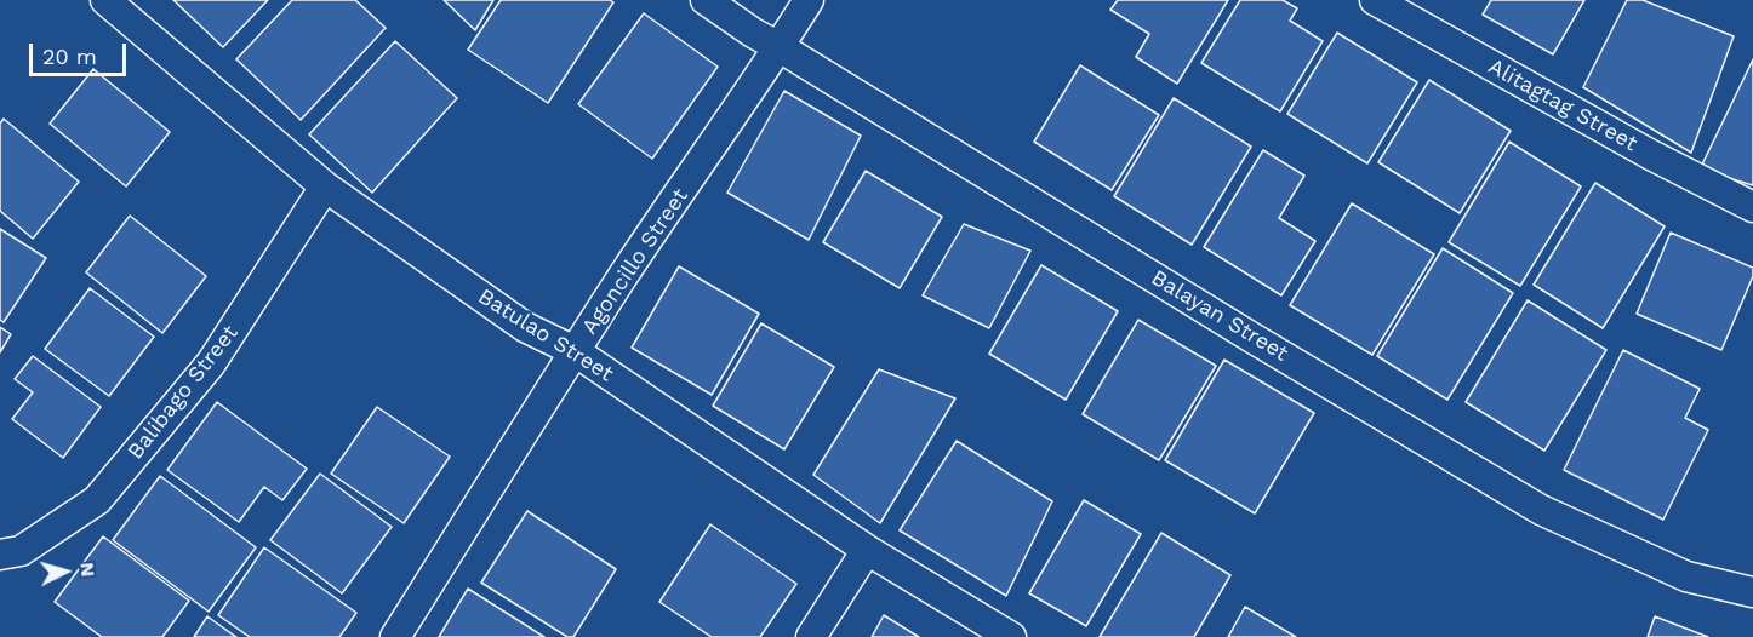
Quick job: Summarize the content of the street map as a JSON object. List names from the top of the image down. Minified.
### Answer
{"streets":{"street":["Alitagtag Street","Agoncillo Street","Balayan Street","Batulao Street","Balibago Street"]},"crossings":[["Agoncillo Street","Balayan Street"],["Agoncillo Street","Batulao Street"],["Batulao Street","Balibago Street"]],"scale_bar":"20 m","north":"right"}
